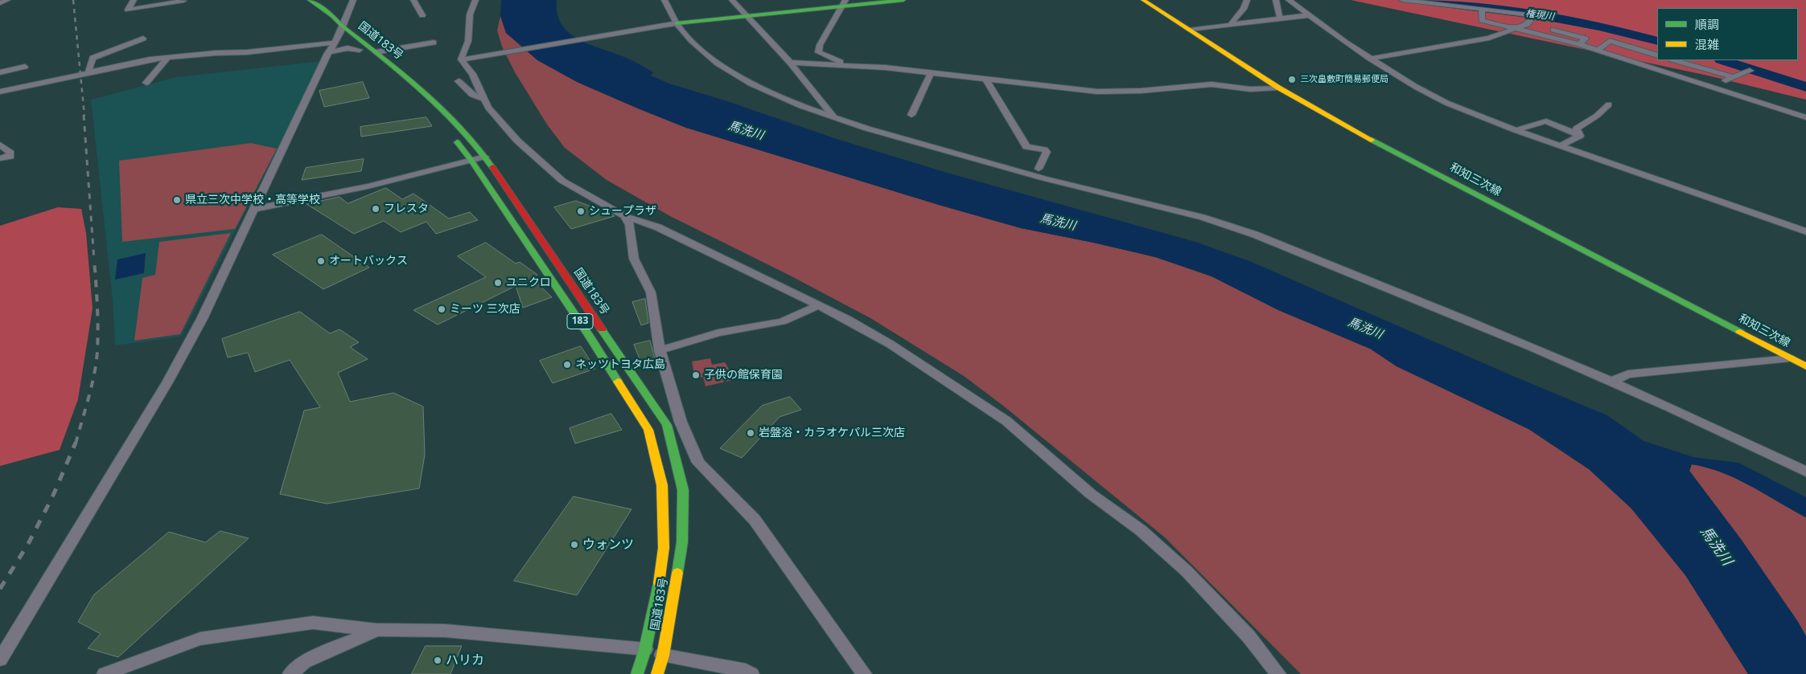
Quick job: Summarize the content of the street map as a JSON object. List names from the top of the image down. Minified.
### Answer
{"streets":{"main road":["国道183号","和知三次線","183"]},"water":["権現川","馬洗川"],"places":["三次畠敷町簡易郵便局","県立三次中学校・高等学校","フレスタ","シュープラザ","オートバックス","ユニクロ","ミーツ 三次店","ネッツトヨタ広島","子供の館保育園","岩盤浴・カラオケパル三次店","ウォンツ","ハリカ"],"legend":["順調","混雑"]}
